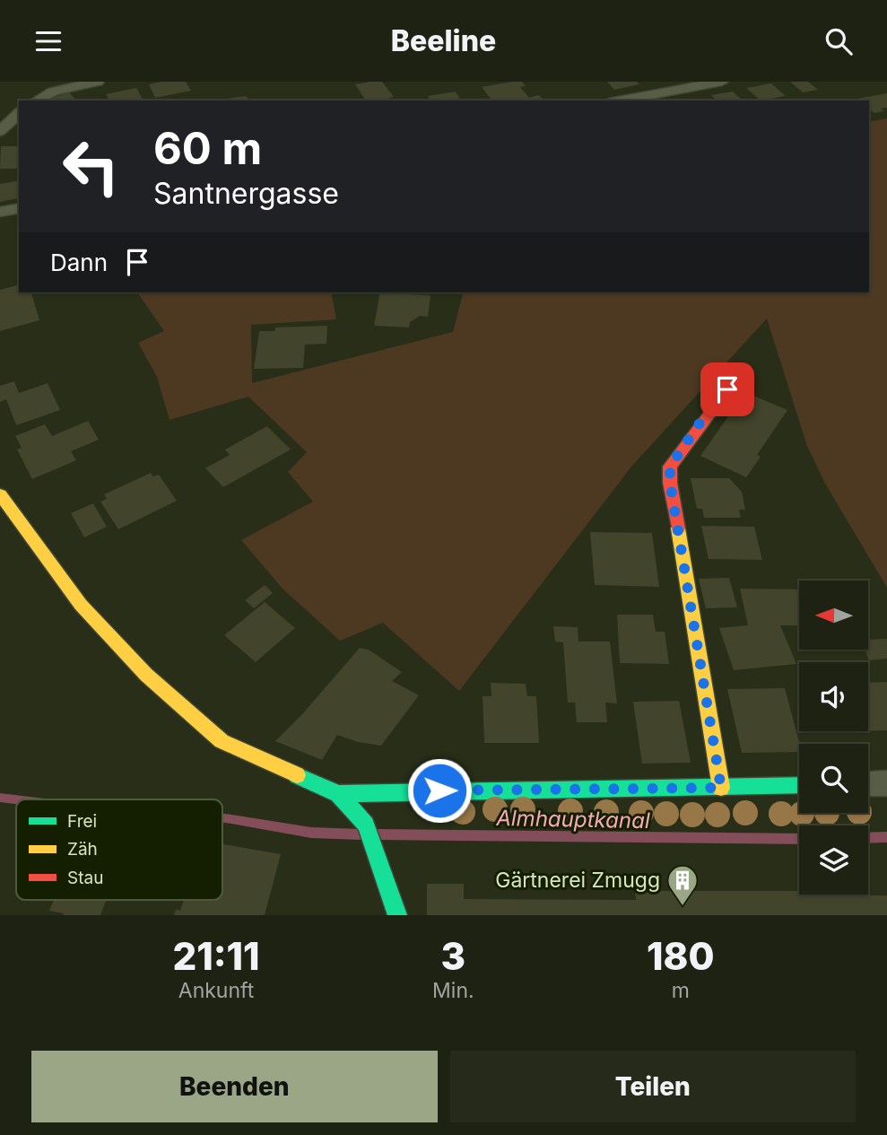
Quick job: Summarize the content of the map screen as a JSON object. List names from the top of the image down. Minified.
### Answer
{"water":["Almhauptkanal"],"places":{"building":["Gärtnerei Zmugg"]},"legend":["Frei","Zäh","Stau"],"north":"left","page":{"header":"Beeline","turn":["60 m","Santnergasse"],"then":"Dann","eta":["21:11","Ankunft","3","Min.","180","m"],"buttons":["Beenden","Teilen"]}}
